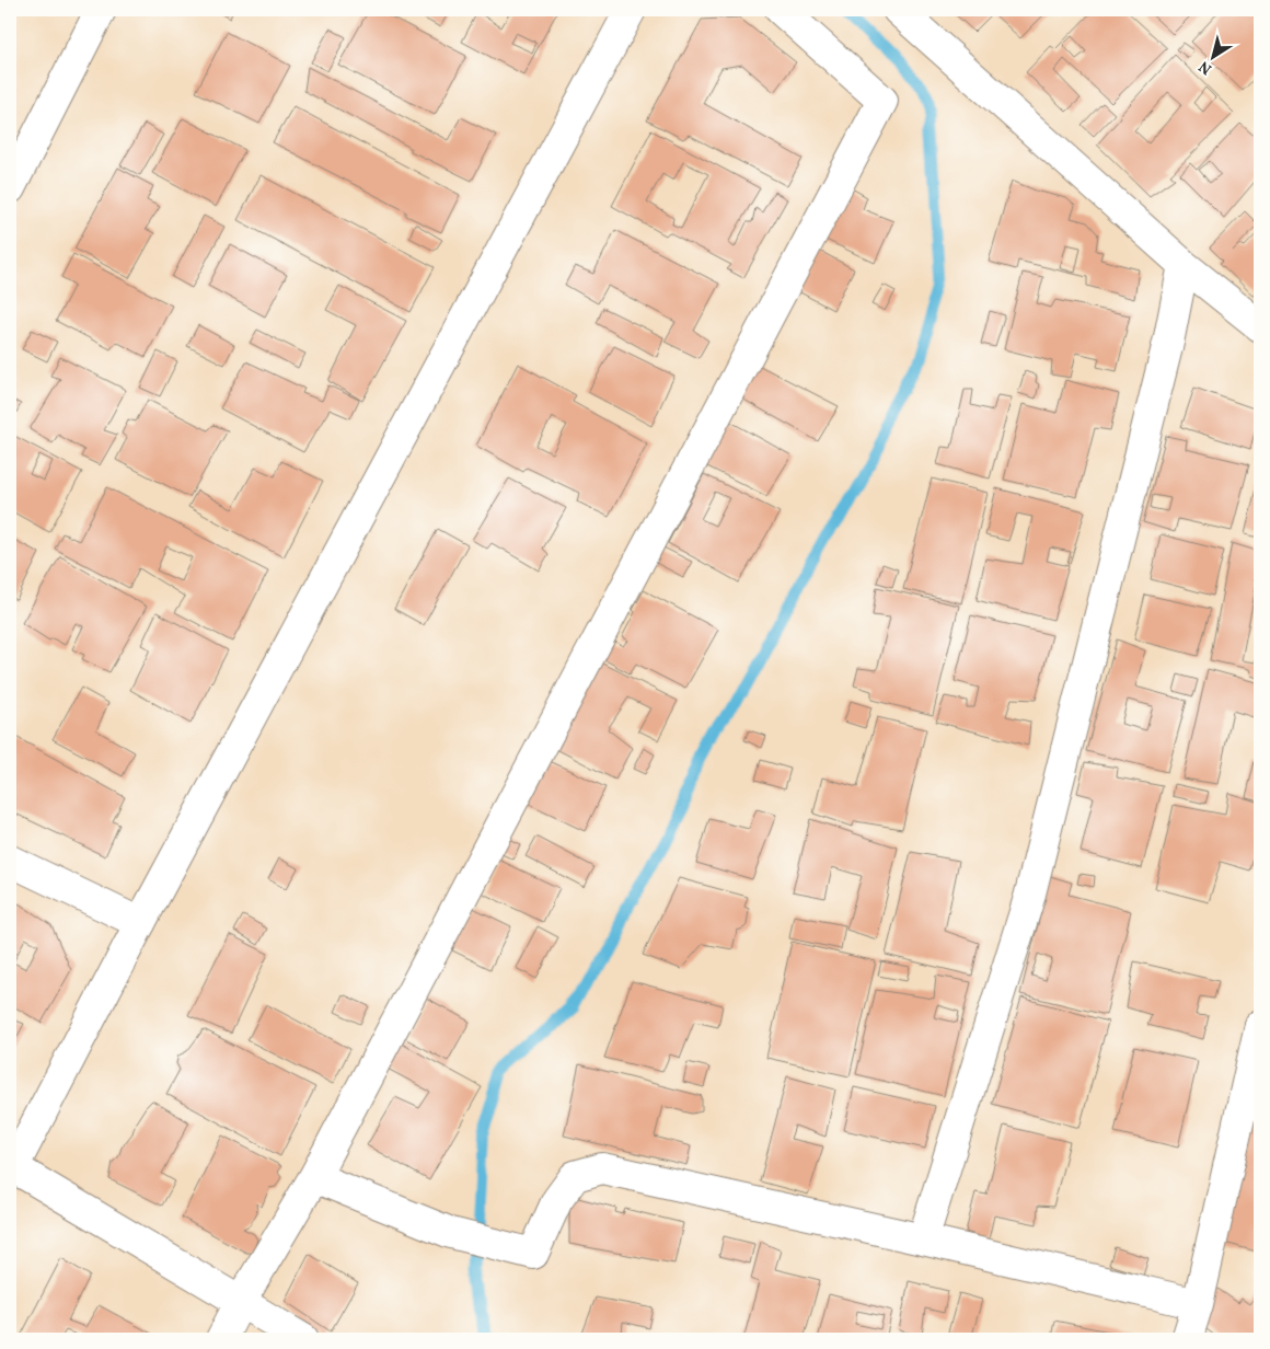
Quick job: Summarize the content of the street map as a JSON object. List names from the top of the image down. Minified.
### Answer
{"north":"bottom left"}
